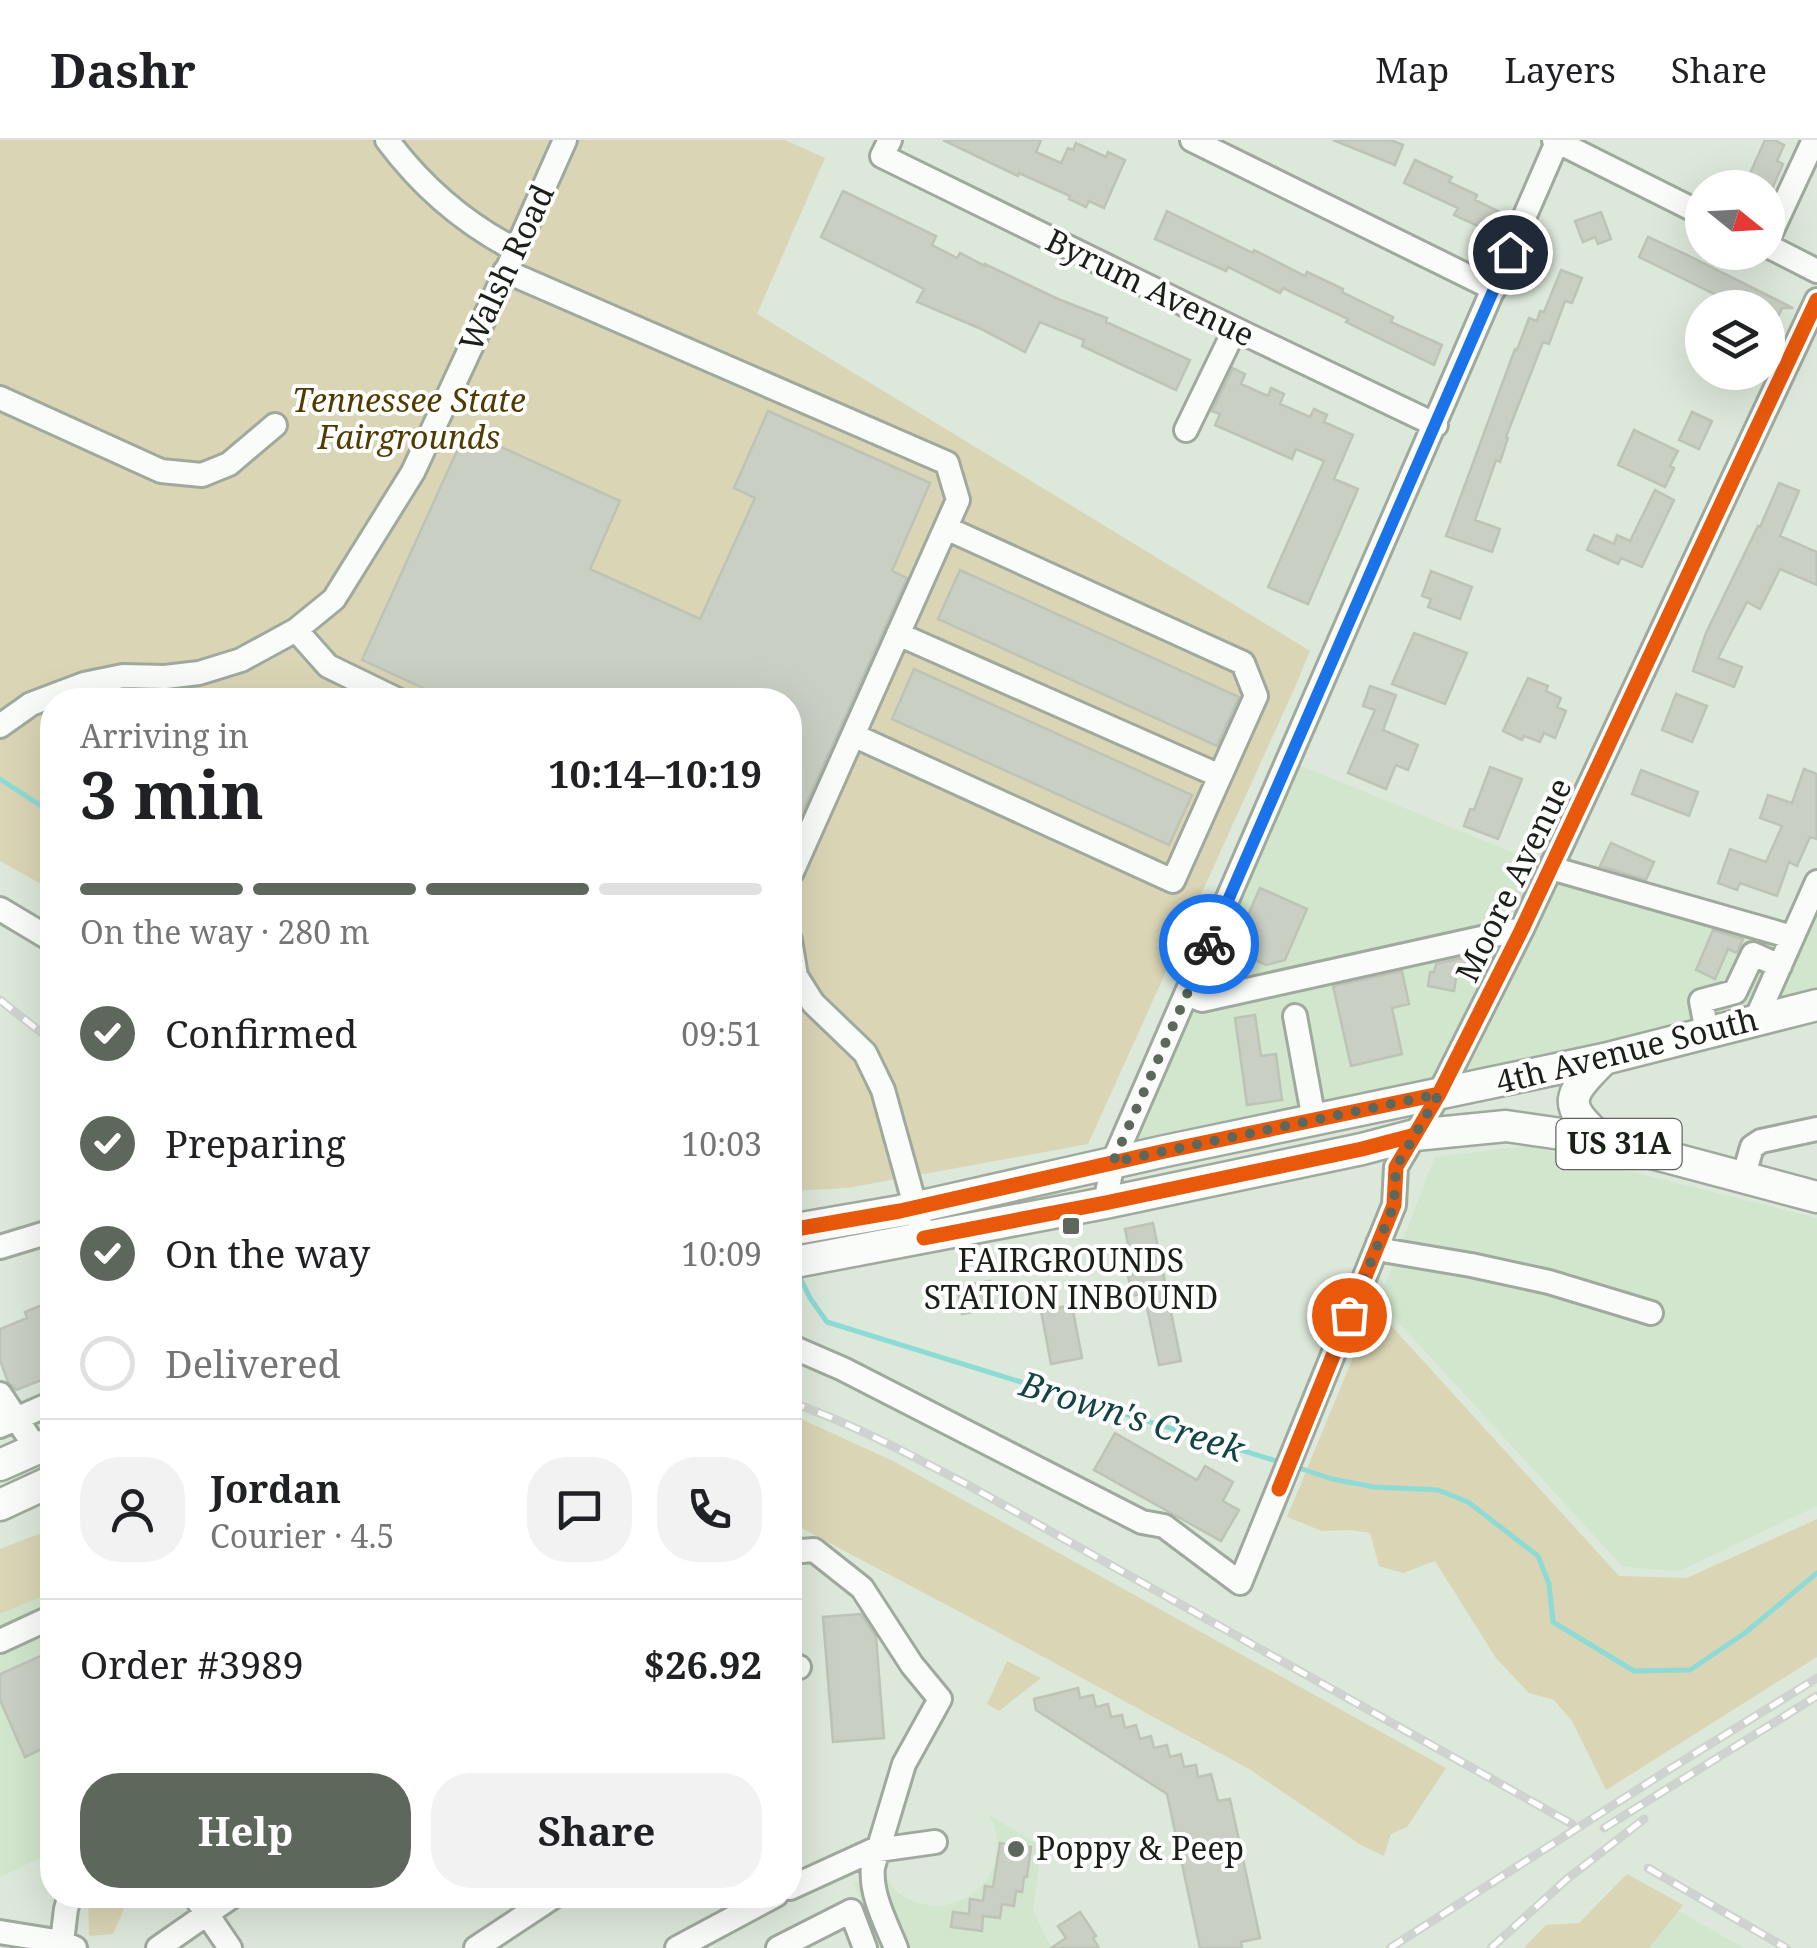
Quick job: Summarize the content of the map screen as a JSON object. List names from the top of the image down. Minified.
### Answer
{"streets":{"main road":["4th Avenue South","US 31A"],"street":["Walsh Road","Byrum Avenue","Moore Avenue"]},"crossings":[["Moore Avenue","4th Avenue South"],["Moore Avenue","US 31A"]],"water":["Brown's Creek"],"parks":["Tennessee State Fairgrounds"],"places":{"transit":["FAIRGROUNDS STATION INBOUND"],"other":["Poppy & Peep"]},"north":"right","page":{"header":"Dashr","nav":["Map","Layers","Share"],"heading":["3 min","Arriving in","10:14–10:19"],"panel":["Jordan","Courier · 4.5","Order #3989","$26.92"],"bar":"On the way · 280 m","list":[["Confirmed","09:51"],["Preparing","10:03"],["On the way","10:09"],"Delivered"],"buttons":["Help","Share"]}}
